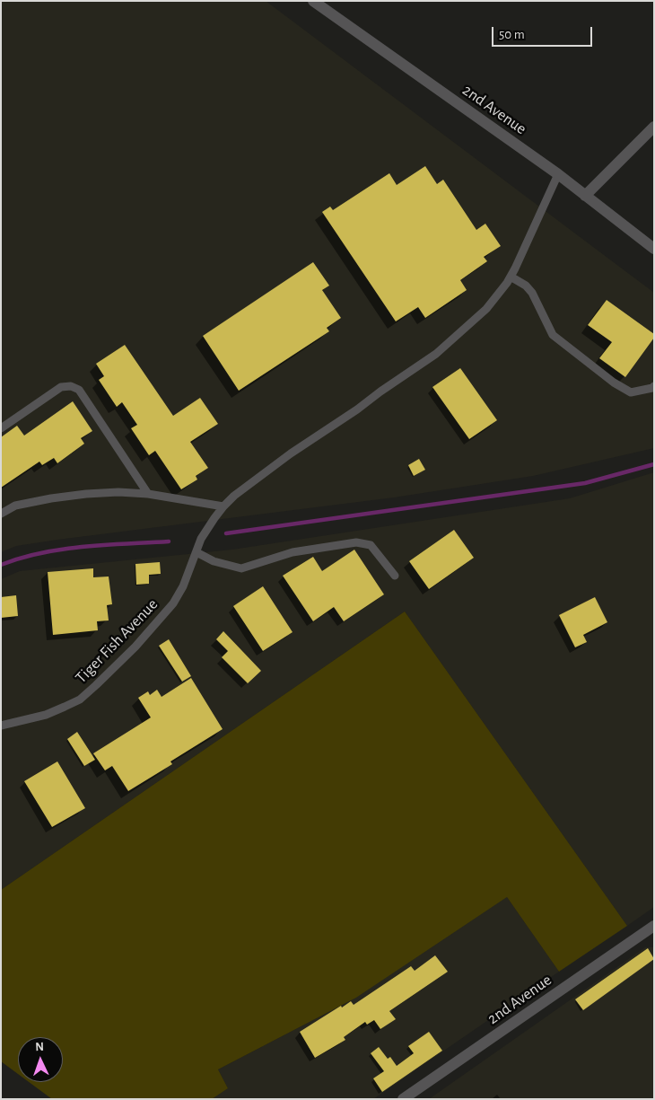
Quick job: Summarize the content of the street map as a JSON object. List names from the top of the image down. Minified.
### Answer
{"streets":{"street":["2nd Avenue"],"lane":["Tiger Fish Avenue"]},"crossings":[["2nd Avenue","Tiger Fish Avenue"]],"scale_bar":"50 m","north":"top"}
